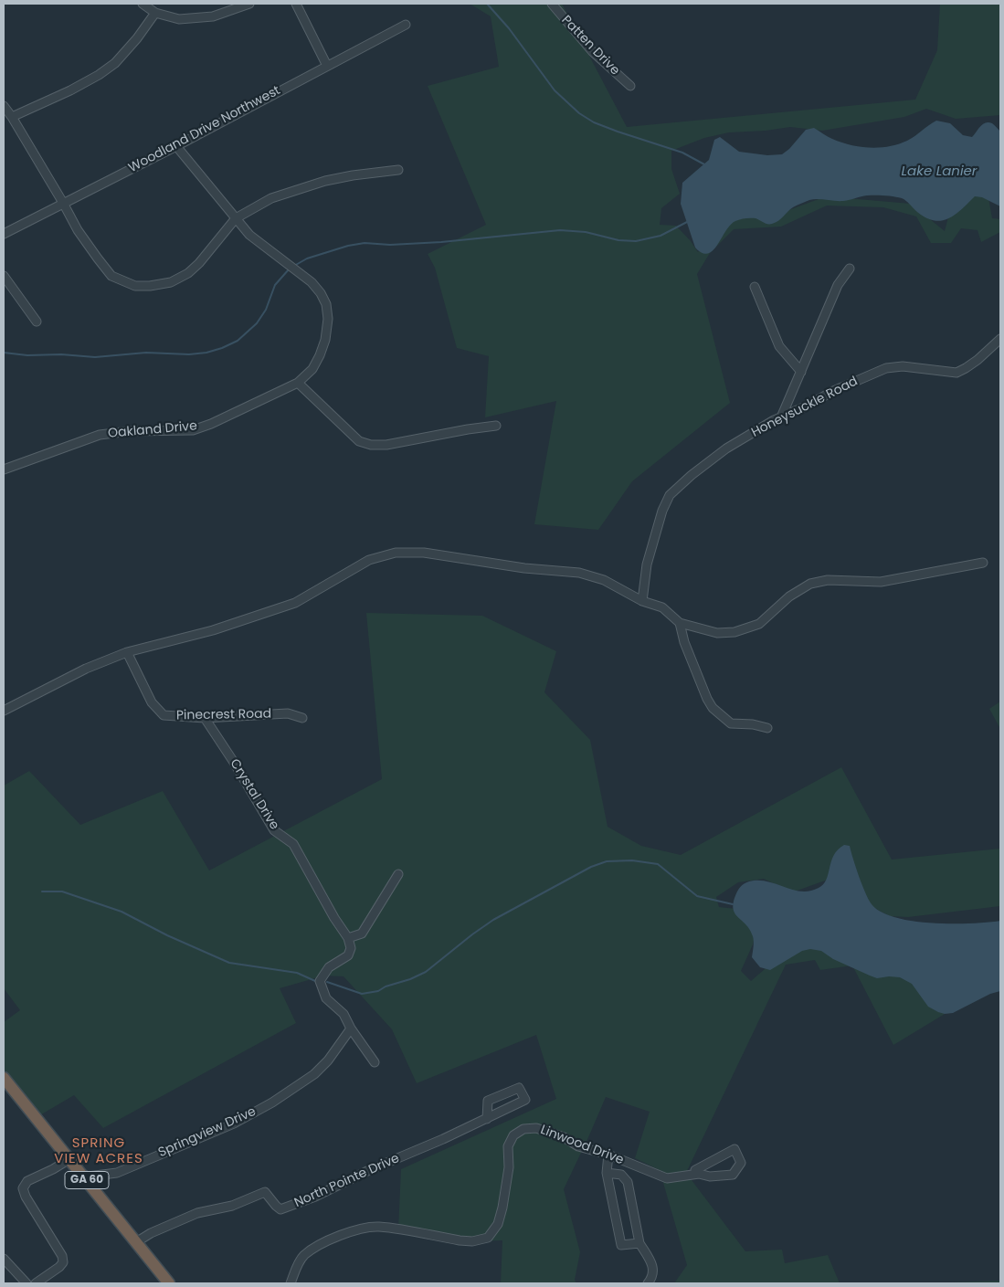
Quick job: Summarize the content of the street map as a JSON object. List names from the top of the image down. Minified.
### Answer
{"streets":{"highway":["GA 60"],"street":["Patten Drive","Woodland Drive Northwest","Honeysuckle Road","Oakland Drive","Pinecrest Road","Crystal Drive","Springview Drive","Linwood Drive","North Pointe Drive"]},"crossings":[["Pinecrest Road","Crystal Drive"],["Springview Drive","GA 60"],["GA 60","North Pointe Drive"]],"districts":["SPRING VIEW ACRES"],"water":["Lake Lanier"]}
